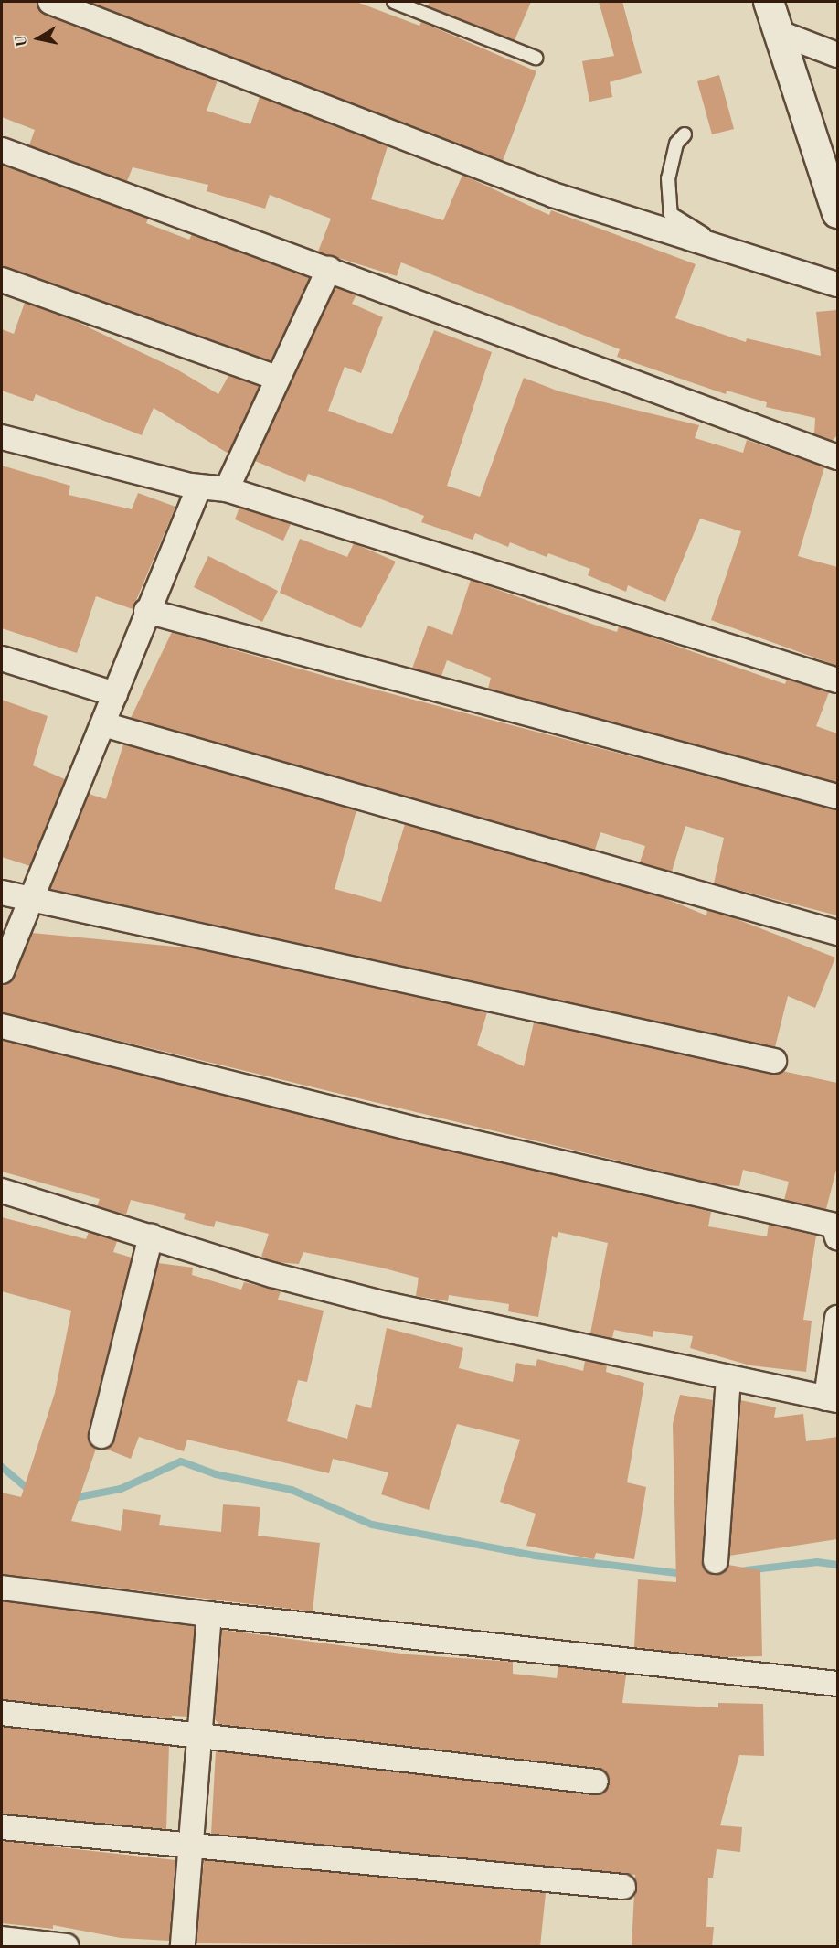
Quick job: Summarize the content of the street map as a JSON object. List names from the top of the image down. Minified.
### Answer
{"north":"left"}
